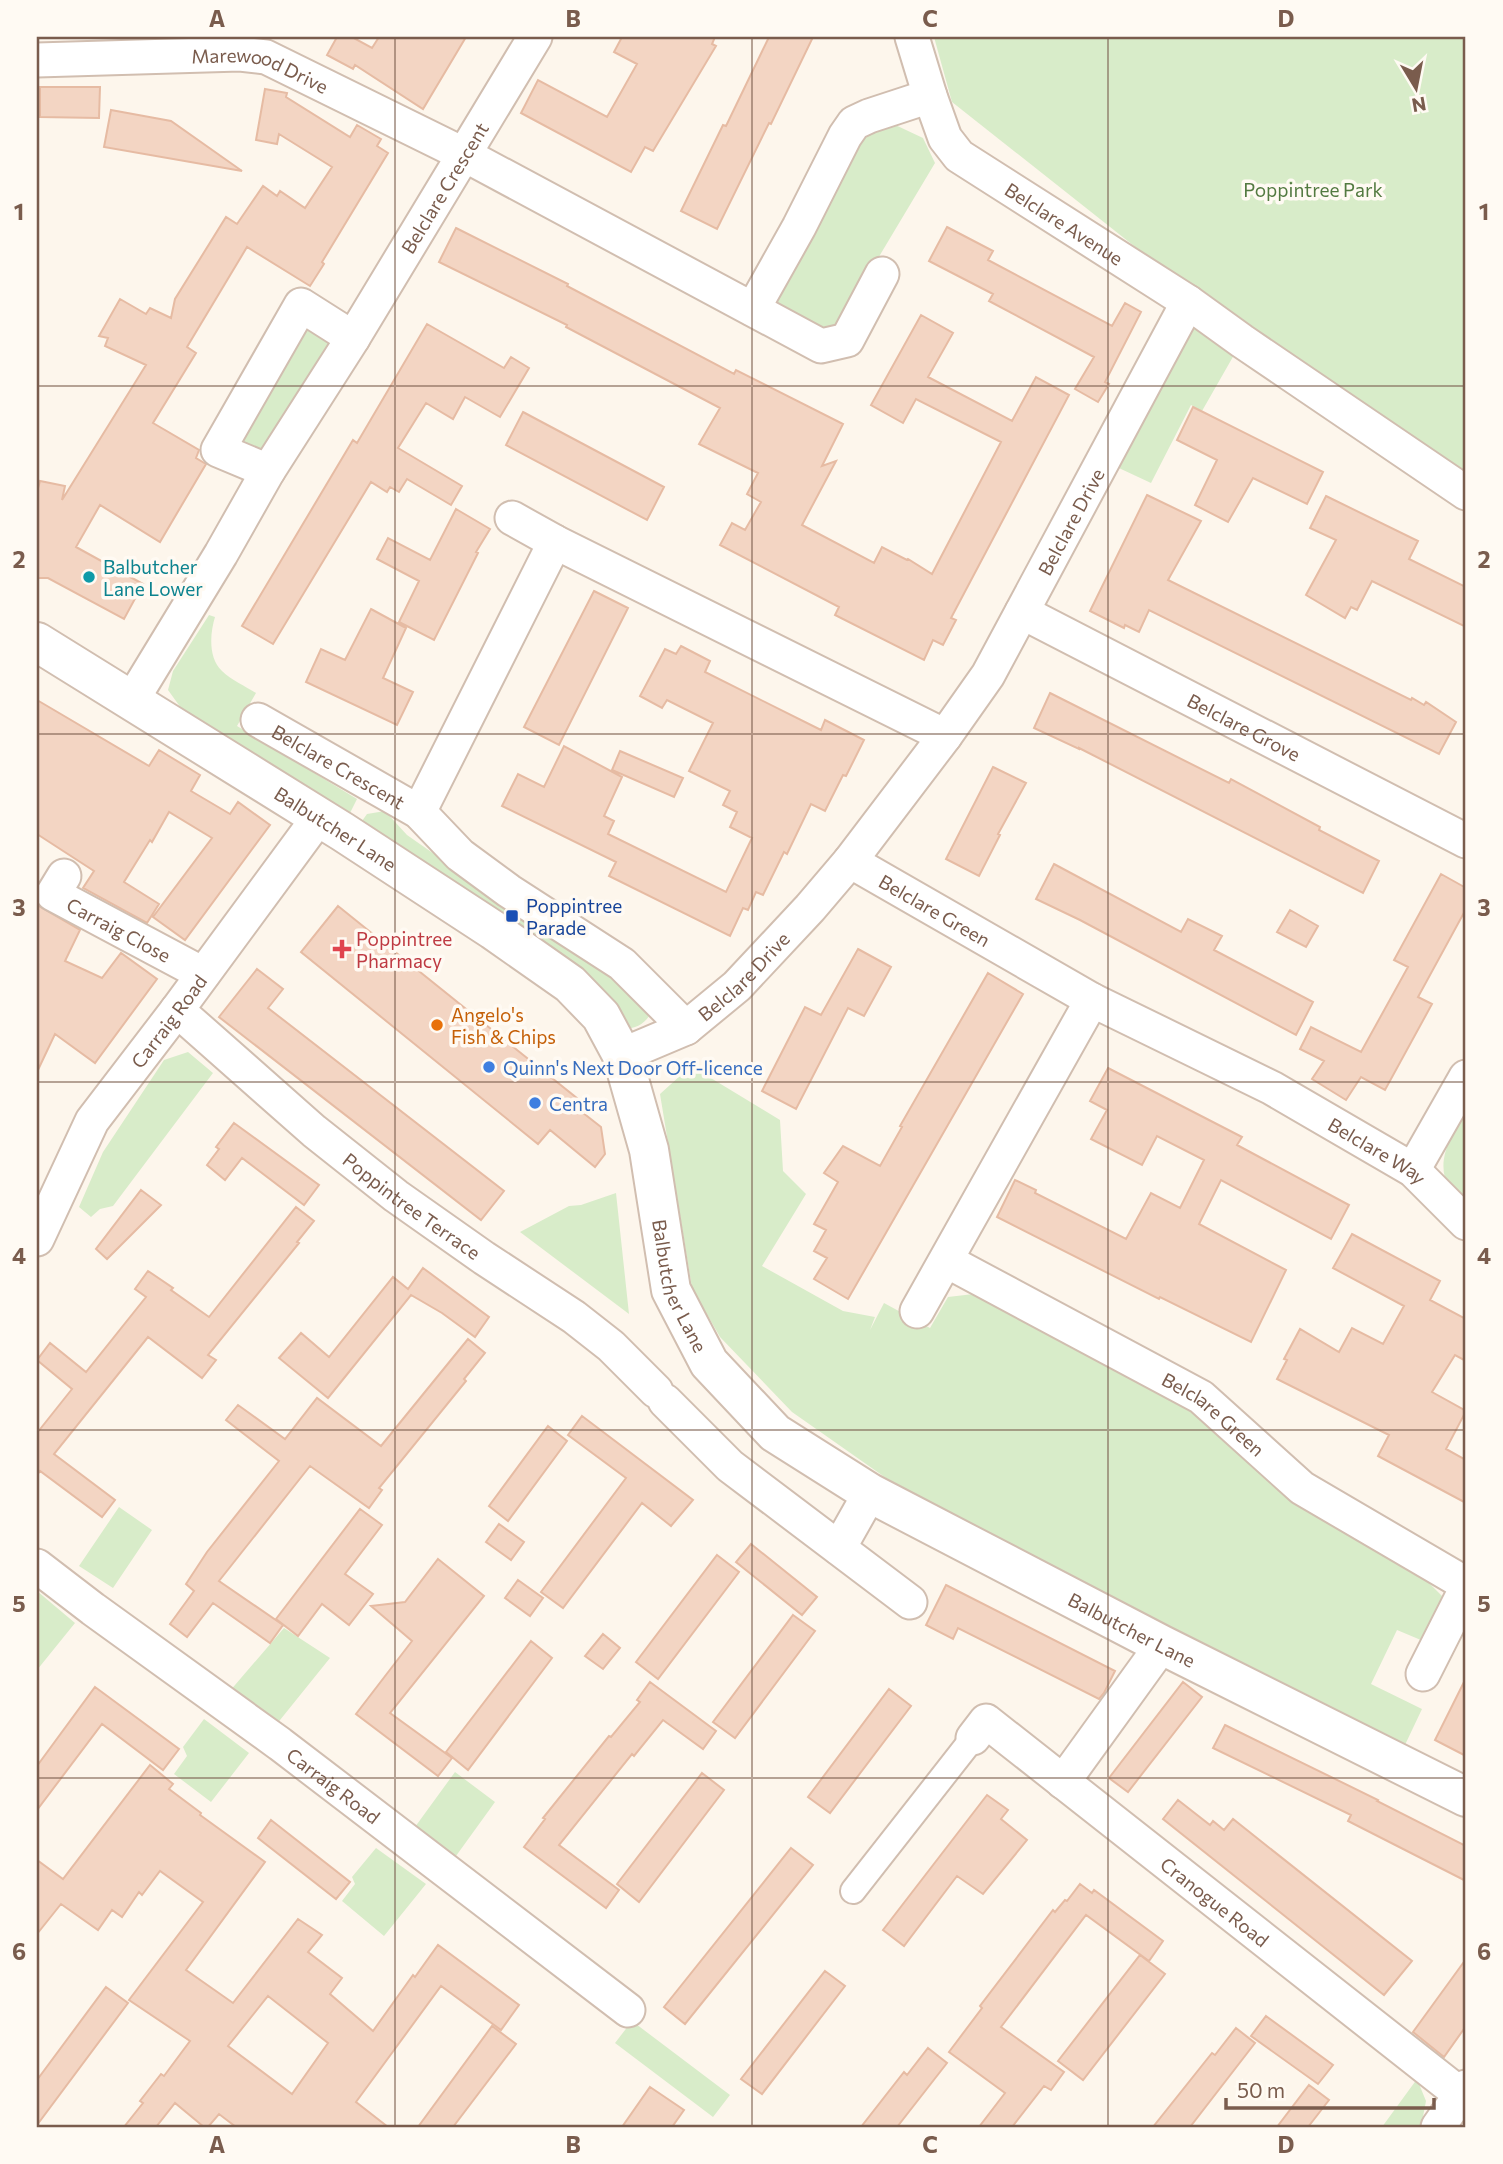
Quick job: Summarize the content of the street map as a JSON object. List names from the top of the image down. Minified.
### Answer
{"streets":{"street":["Marewood Drive","Belclare Crescent","Belclare Avenue","Belclare Drive","Belclare Grove","Balbutcher Lane","Belclare Green","Carraig Close","Carraig Road","Belclare Way","Poppintree Terrace","Cranogue Road"]},"crossings":[["Marewood Drive","Belclare Crescent"],["Belclare Crescent","Belclare Drive"],["Belclare Crescent","Balbutcher Lane"],["Belclare Avenue","Belclare Drive"],["Belclare Drive","Belclare Grove"],["Belclare Drive","Balbutcher Lane"],["Belclare Drive","Belclare Green"],["Balbutcher Lane","Carraig Road"],["Belclare Green","Belclare Way"],["Carraig Close","Carraig Road"],["Carraig Road","Poppintree Terrace"]],"parks":["Poppintree Park"],"places":{"other":["Balbutcher Lane Lower","Angelo's Fish & Chips","Quinn's Next Door Off-licence","Centra"],"transit":["Poppintree Parade"],"health":["Poppintree Pharmacy"]},"scale_bar":"50 m","north":"bottom","grid":{"columns":["A","B","C","D"],"rows":["1","2","3","4","5","6"]}}
